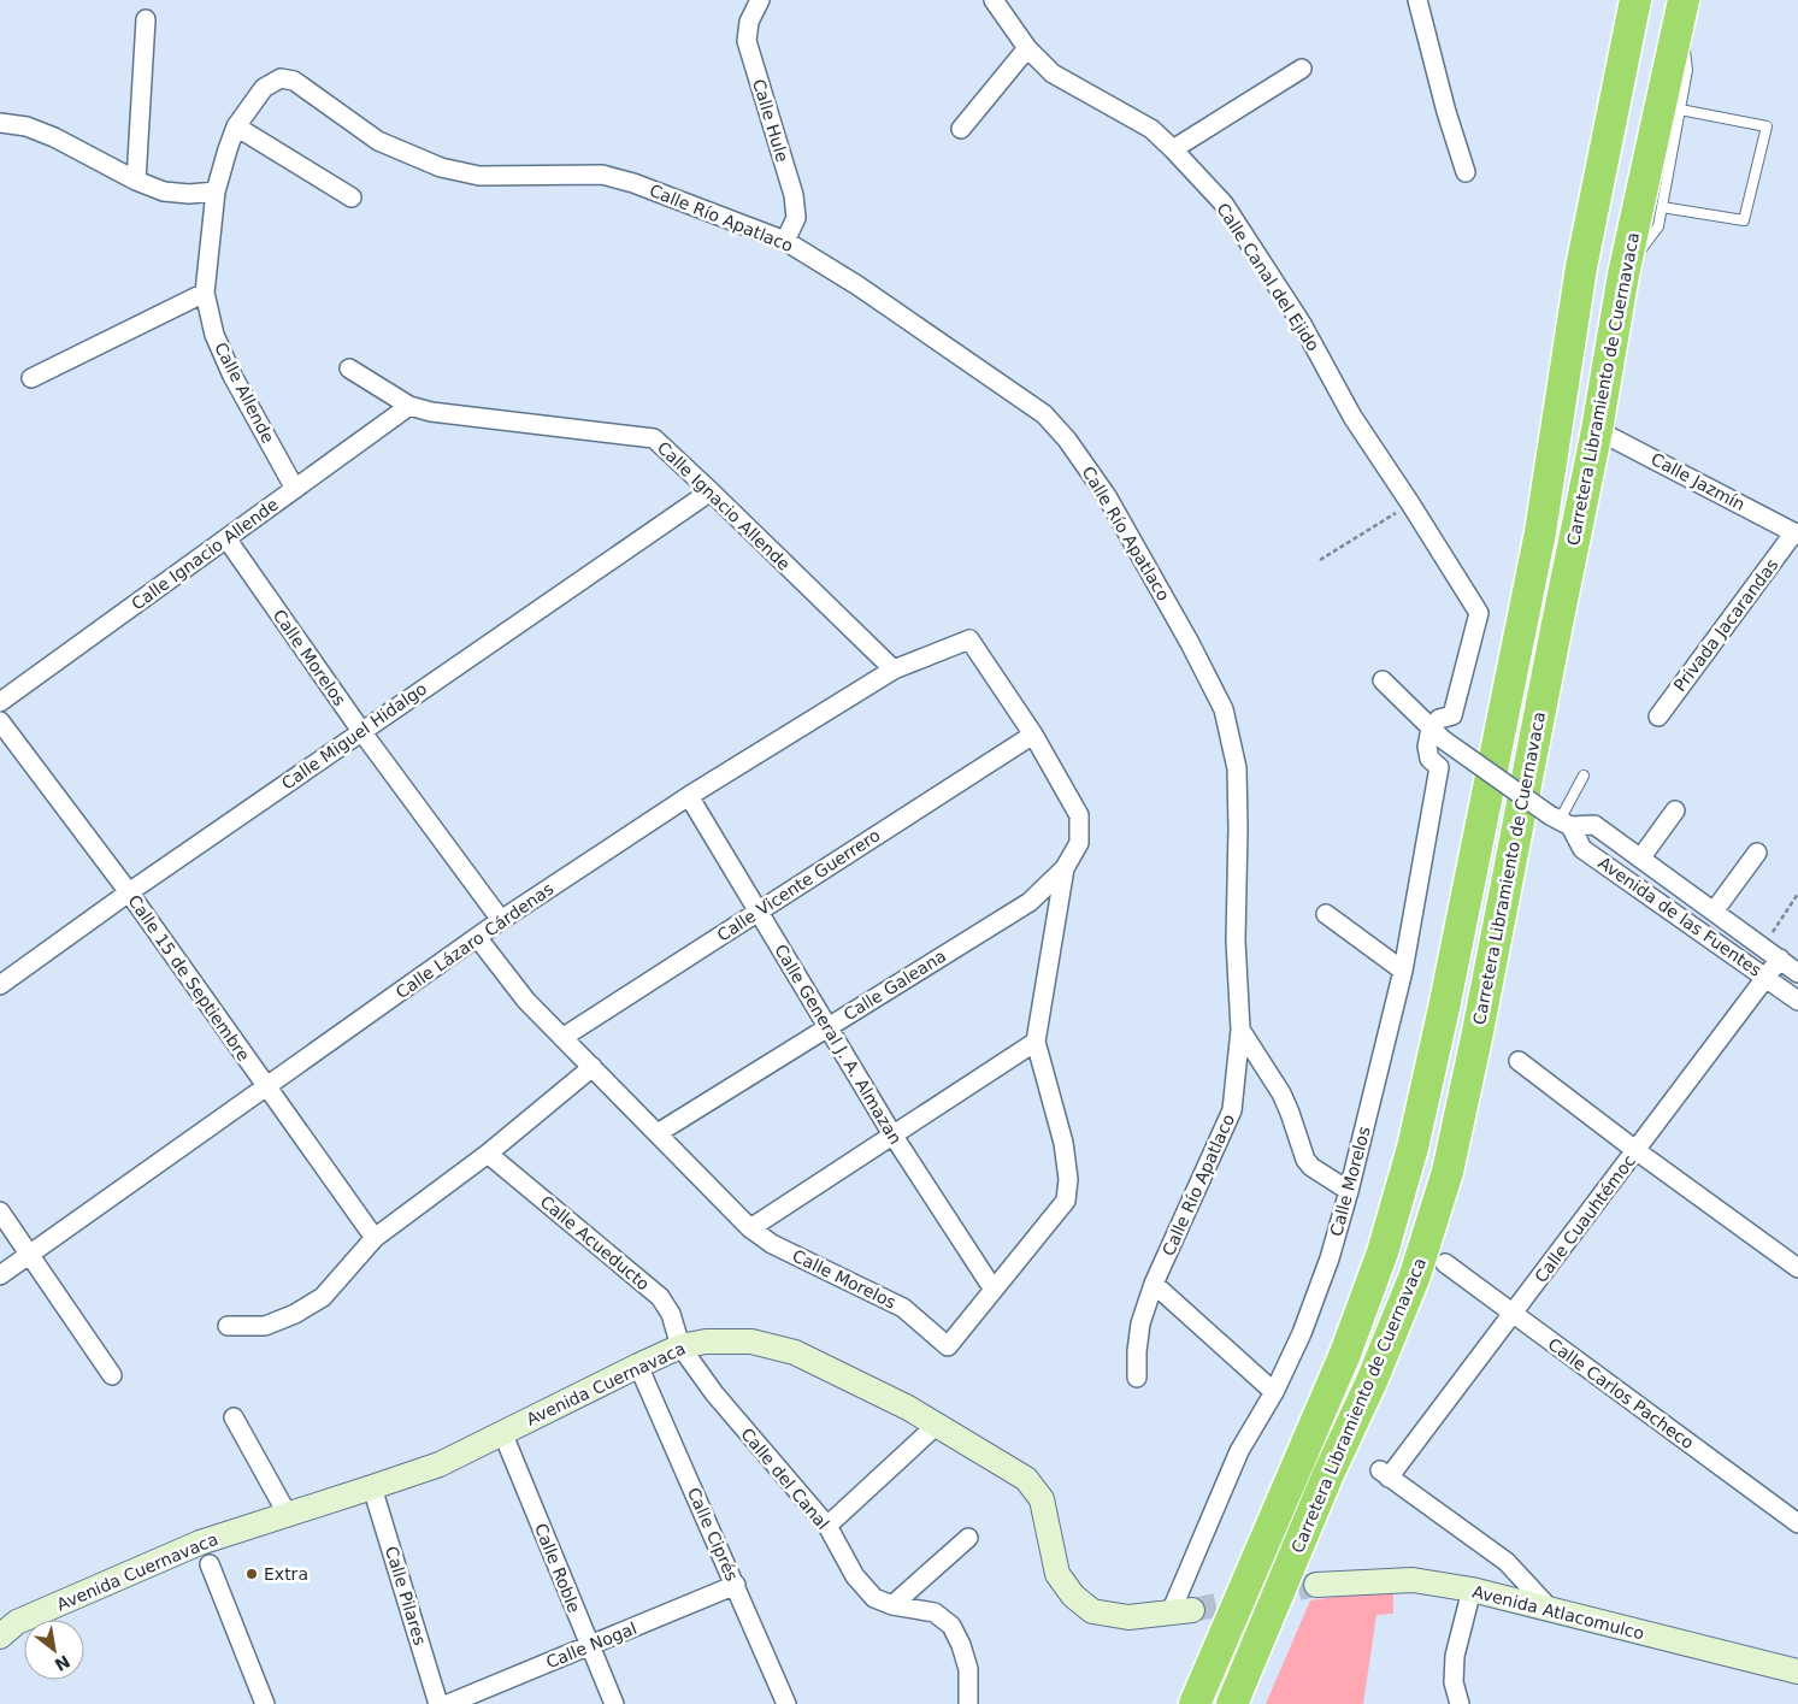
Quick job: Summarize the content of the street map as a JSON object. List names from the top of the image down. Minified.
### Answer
{"streets":{"highway":["Carretera Libramiento de Cuernavaca"],"main road":["Avenida Cuernavaca","Avenida Atlacomulco"],"street":["Calle Hule","Calle Río Apatlaco","Calle Canal del Ejido","Calle Allende","Calle Jazmín","Calle Ignacio Allende","Privada Jacarandas","Calle Morelos","Calle Miguel Hidalgo","Calle Vicente Guerrero","Avenida de las Fuentes","Calle Lázaro Cárdenas","Calle 15 de Septiembre","Calle Galeana","Calle General J. A. Almazan","Calle Cuauhtémoc","Calle Acueducto","Calle Carlos Pacheco","Calle del Canal","Calle Ciprés","Calle Roble","Calle Pilares","Calle Nogal"]},"crossings":[["Calle Hule","Calle Río Apatlaco"],["Calle Canal del Ejido","Calle Morelos"],["Carretera Libramiento de Cuernavaca","Calle Jazmín"],["Calle Allende","Calle Ignacio Allende"],["Calle Jazmín","Privada Jacarandas"],["Calle Ignacio Allende","Calle Morelos"],["Calle Ignacio Allende","Calle Miguel Hidalgo"],["Calle Ignacio Allende","Calle Lázaro Cárdenas"],["Calle Morelos","Calle Miguel Hidalgo"],["Calle Morelos","Calle Vicente Guerrero"],["Calle Morelos","Calle Lázaro Cárdenas"],["Calle Morelos","Calle Galeana"],["Calle Morelos","Calle General J. A. Almazan"],["Calle Morelos","Avenida Cuernavaca"],["Calle Miguel Hidalgo","Calle 15 de Septiembre"],["Calle Vicente Guerrero","Calle Lázaro Cárdenas"],["Calle Vicente Guerrero","Calle General J. A. Almazan"],["Avenida de las Fuentes","Calle Cuauhtémoc"],["Calle Lázaro Cárdenas","Calle 15 de Septiembre"],["Calle Lázaro Cárdenas","Calle General J. A. Almazan"],["Calle Galeana","Calle General J. A. Almazan"],["Calle Cuauhtémoc","Calle Carlos Pacheco"],["Calle Cuauhtémoc","Avenida Atlacomulco"],["Calle Acueducto","Avenida Cuernavaca"],["Calle Acueducto","Calle del Canal"],["Avenida Cuernavaca","Calle del Canal"],["Avenida Cuernavaca","Calle Ciprés"],["Avenida Cuernavaca","Calle Roble"],["Avenida Cuernavaca","Calle Pilares"],["Calle Ciprés","Calle Nogal"],["Calle Roble","Calle Nogal"]],"places":["Extra"],"north":"bottom right"}
